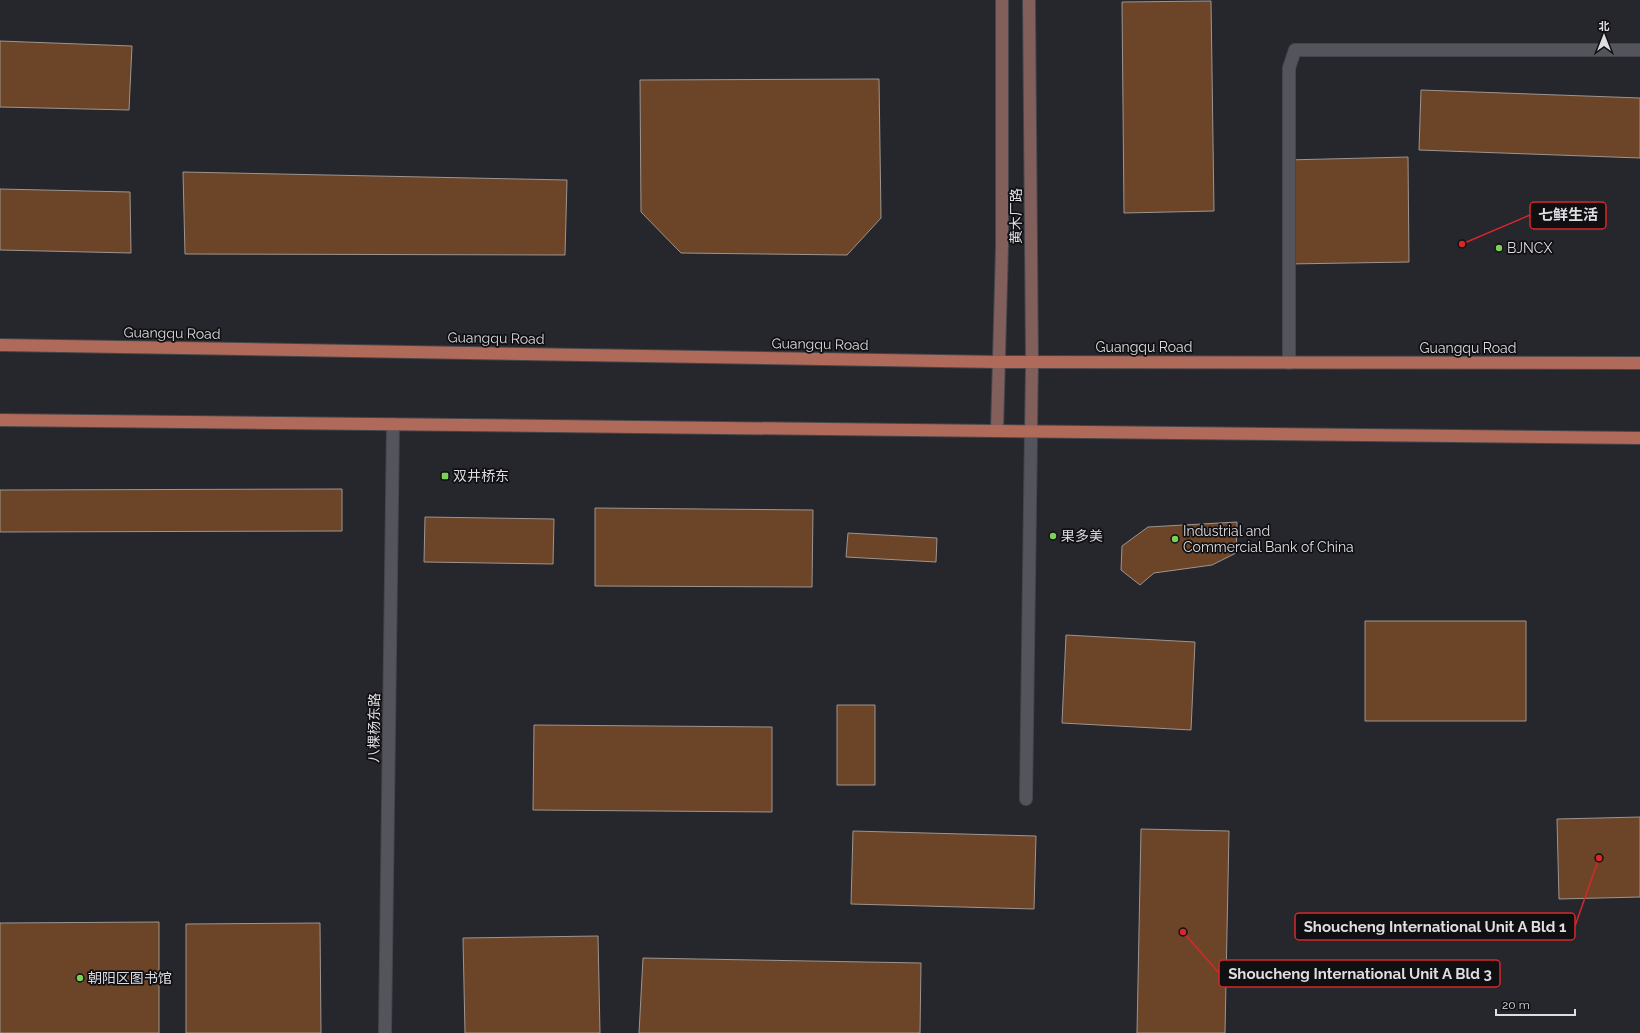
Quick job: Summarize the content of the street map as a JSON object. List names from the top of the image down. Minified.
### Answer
{"streets":{"main road":["黄木厂路","Guangqu Road"],"street":["八棵杨东路"]},"crossings":[["黄木厂路","Guangqu Road"]],"places":{"other":["七鲜生活","BJNCX","果多美","Industrial and Commercial Bank of China","Shoucheng International Unit A Bld 1","Shoucheng International Unit A Bld 3","朝阳区图书馆"],"transit":["双井桥东"]},"scale_bar":"20 m","north":"top"}
